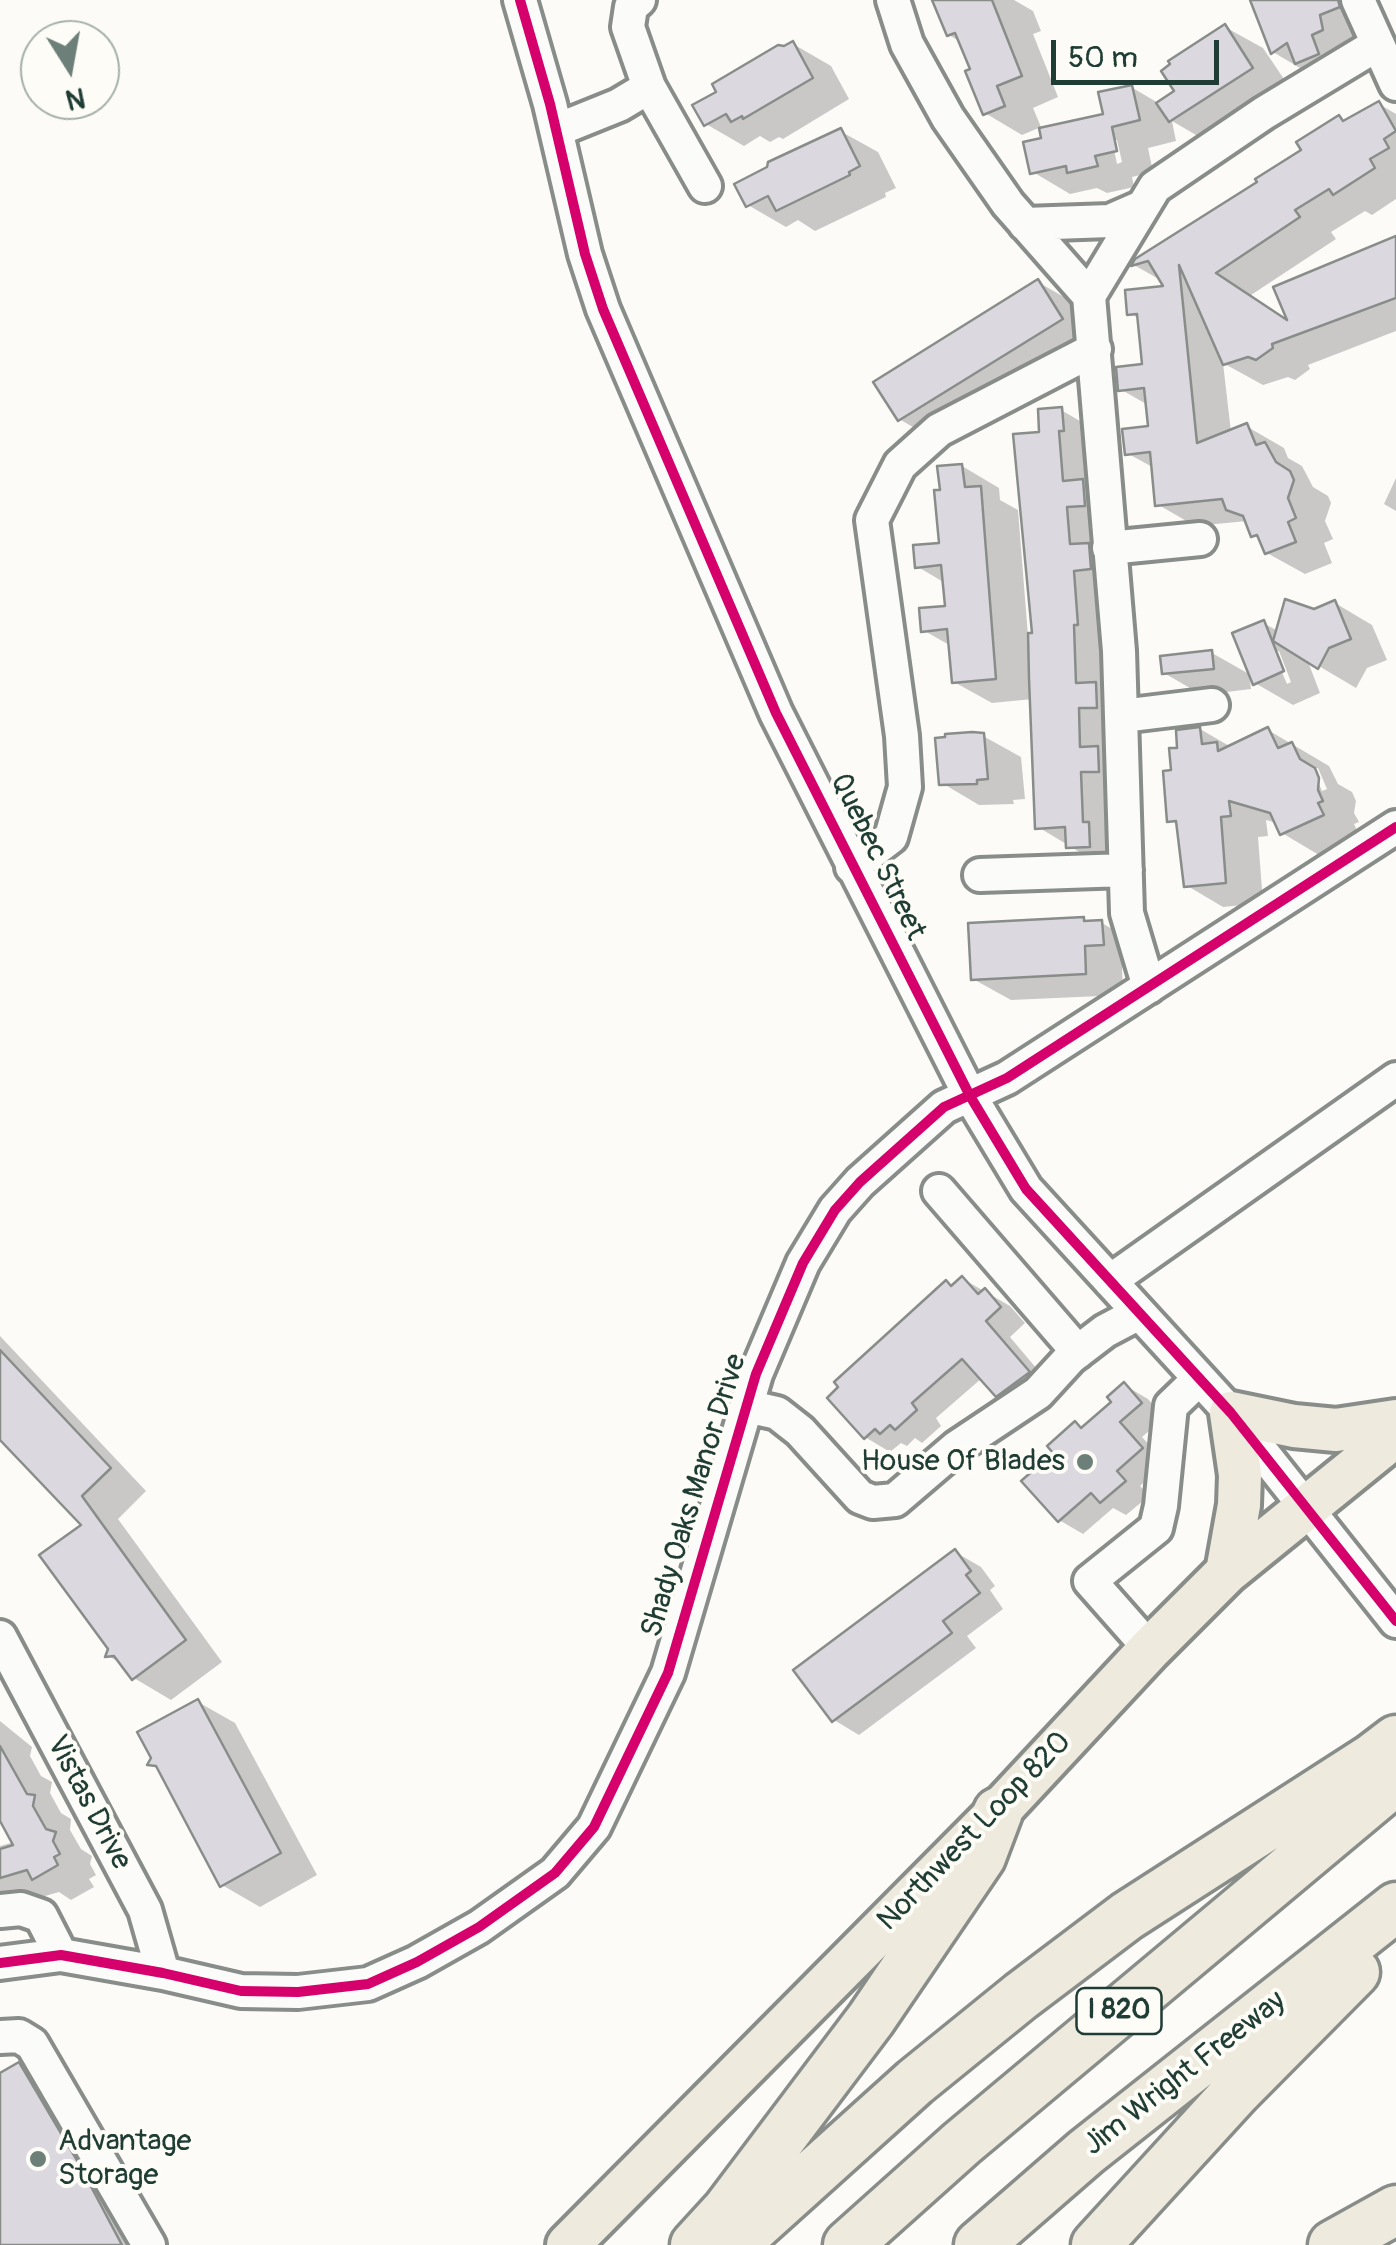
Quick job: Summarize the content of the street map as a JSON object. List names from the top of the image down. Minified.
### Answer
{"streets":{"highway":["I 820","Jim Wright Freeway"],"main road":["Northwest Loop 820"],"street":["Quebec Street","Shady Oaks Manor Drive","Vistas Drive"]},"crossings":[["Quebec Street","Shady Oaks Manor Drive"],["Quebec Street","Northwest Loop 820"],["Shady Oaks Manor Drive","Vistas Drive"]],"places":["House Of Blades","Advantage Storage"],"scale_bar":"50 m","north":"bottom"}
